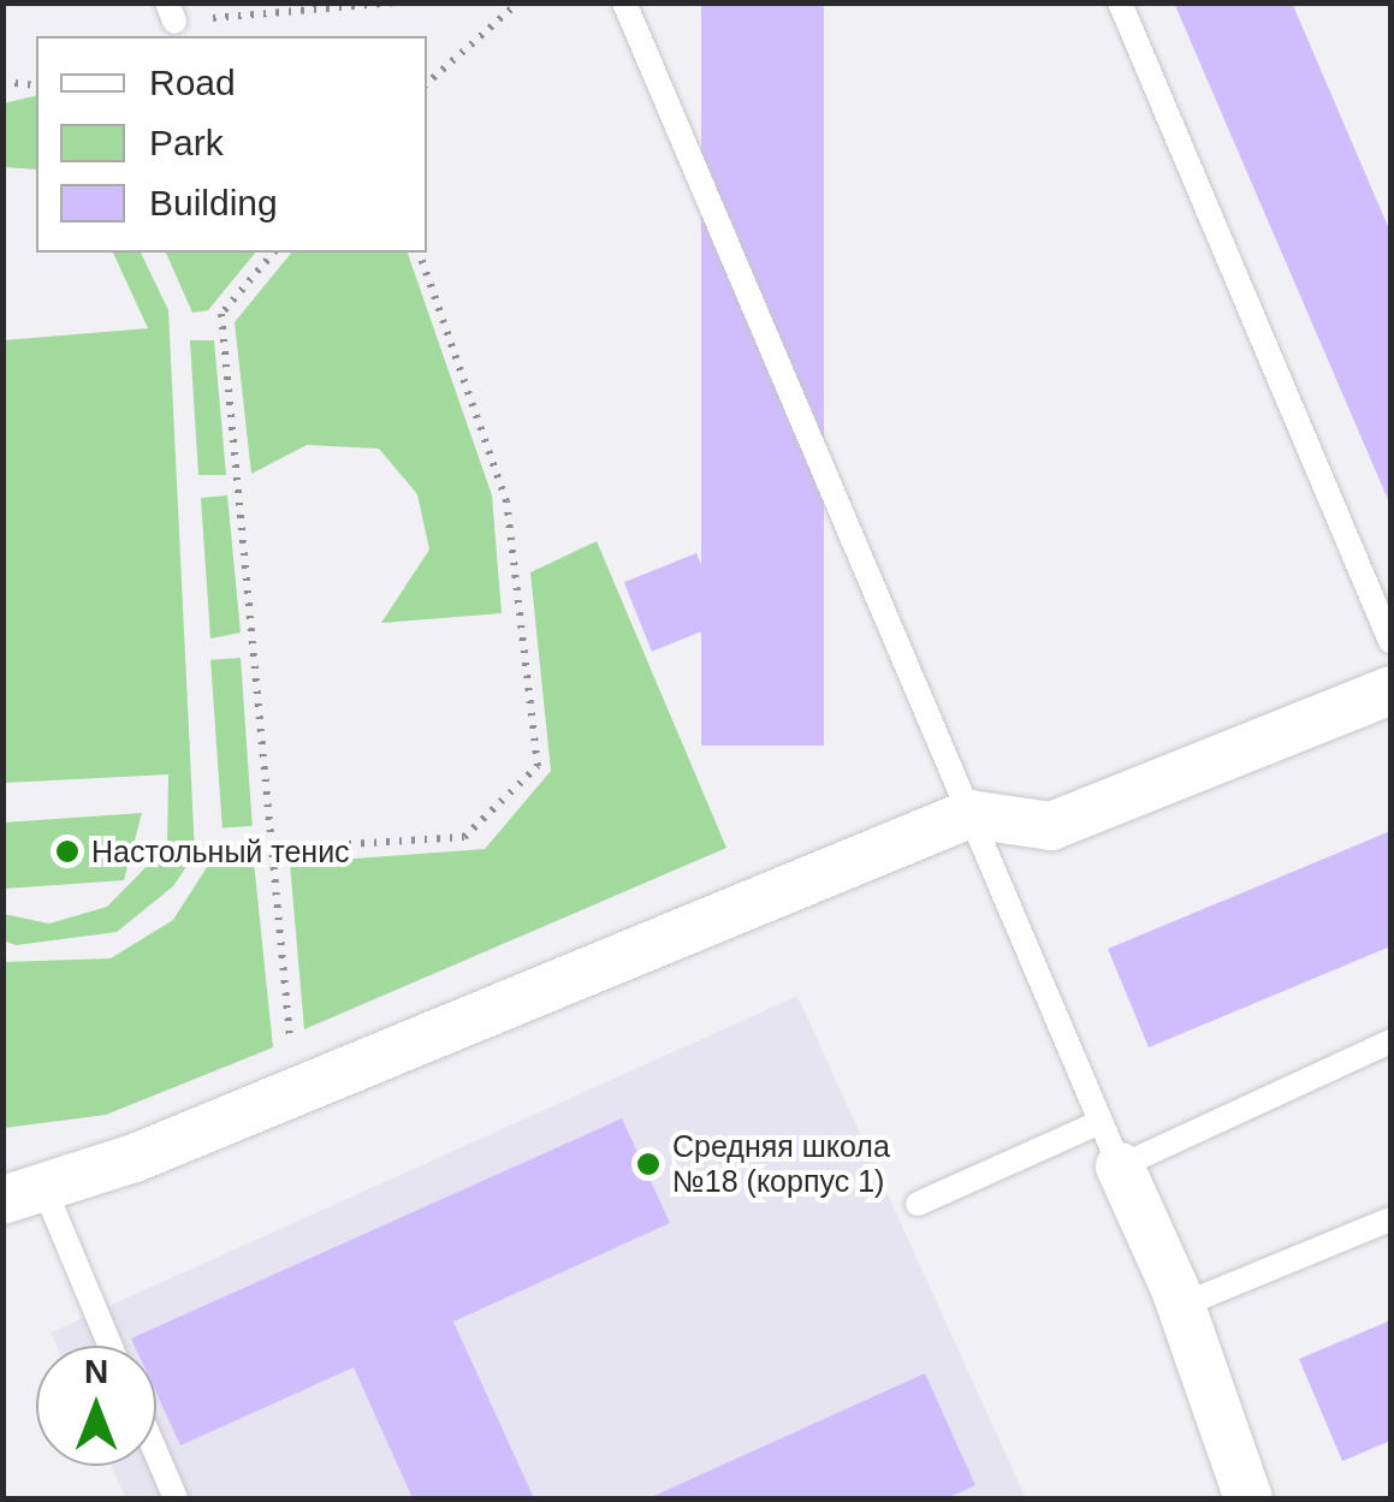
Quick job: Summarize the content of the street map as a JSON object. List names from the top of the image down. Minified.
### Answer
{"places":["Настольный тенис","Средняя школа №18 (корпус 1)"],"legend":["Road","Park","Building"],"north":"top"}
